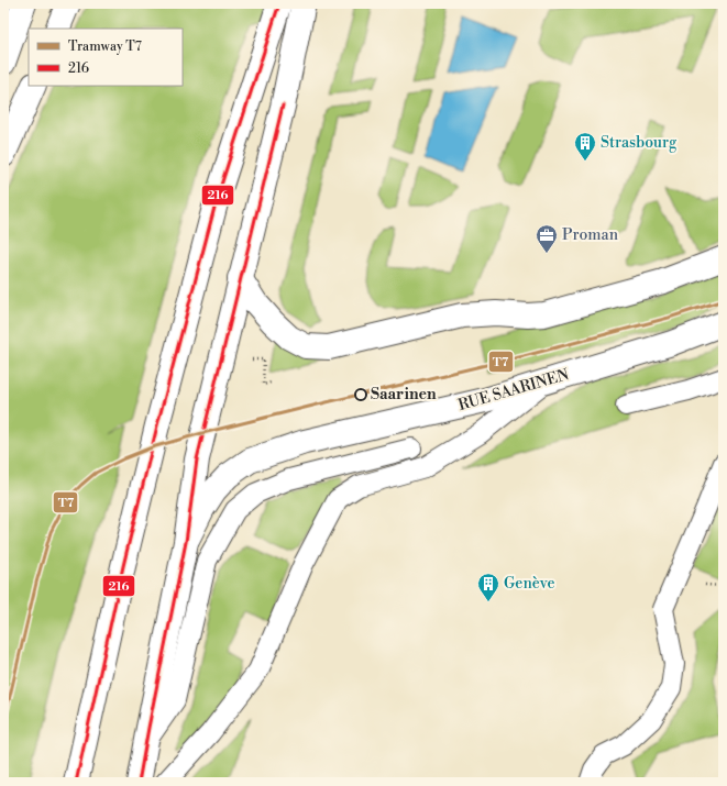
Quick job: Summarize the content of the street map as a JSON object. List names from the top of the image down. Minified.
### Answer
{"streets":{"main road":["RUE SAARINEN"]},"places":{"building":["Strasbourg","Genève"],"office":["Proman"],"other":["Saarinen"]},"lines":["transit line 216","tram line T7"],"legend":["Tramway T7","216"]}
